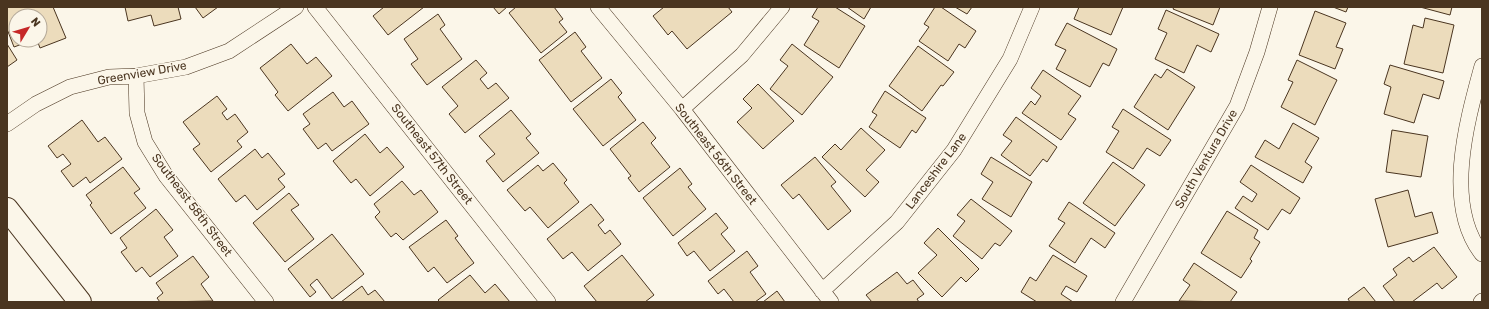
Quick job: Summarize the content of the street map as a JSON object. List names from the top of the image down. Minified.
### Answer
{"streets":{"street":["Greenview Drive","Southeast 57th Street","Southeast 56th Street","South Ventura Drive","Lanceshire Lane","Southeast 58th Street"]},"crossings":[["Greenview Drive","Southeast 58th Street"],["Southeast 56th Street","Lanceshire Lane"]],"north":"top right"}
